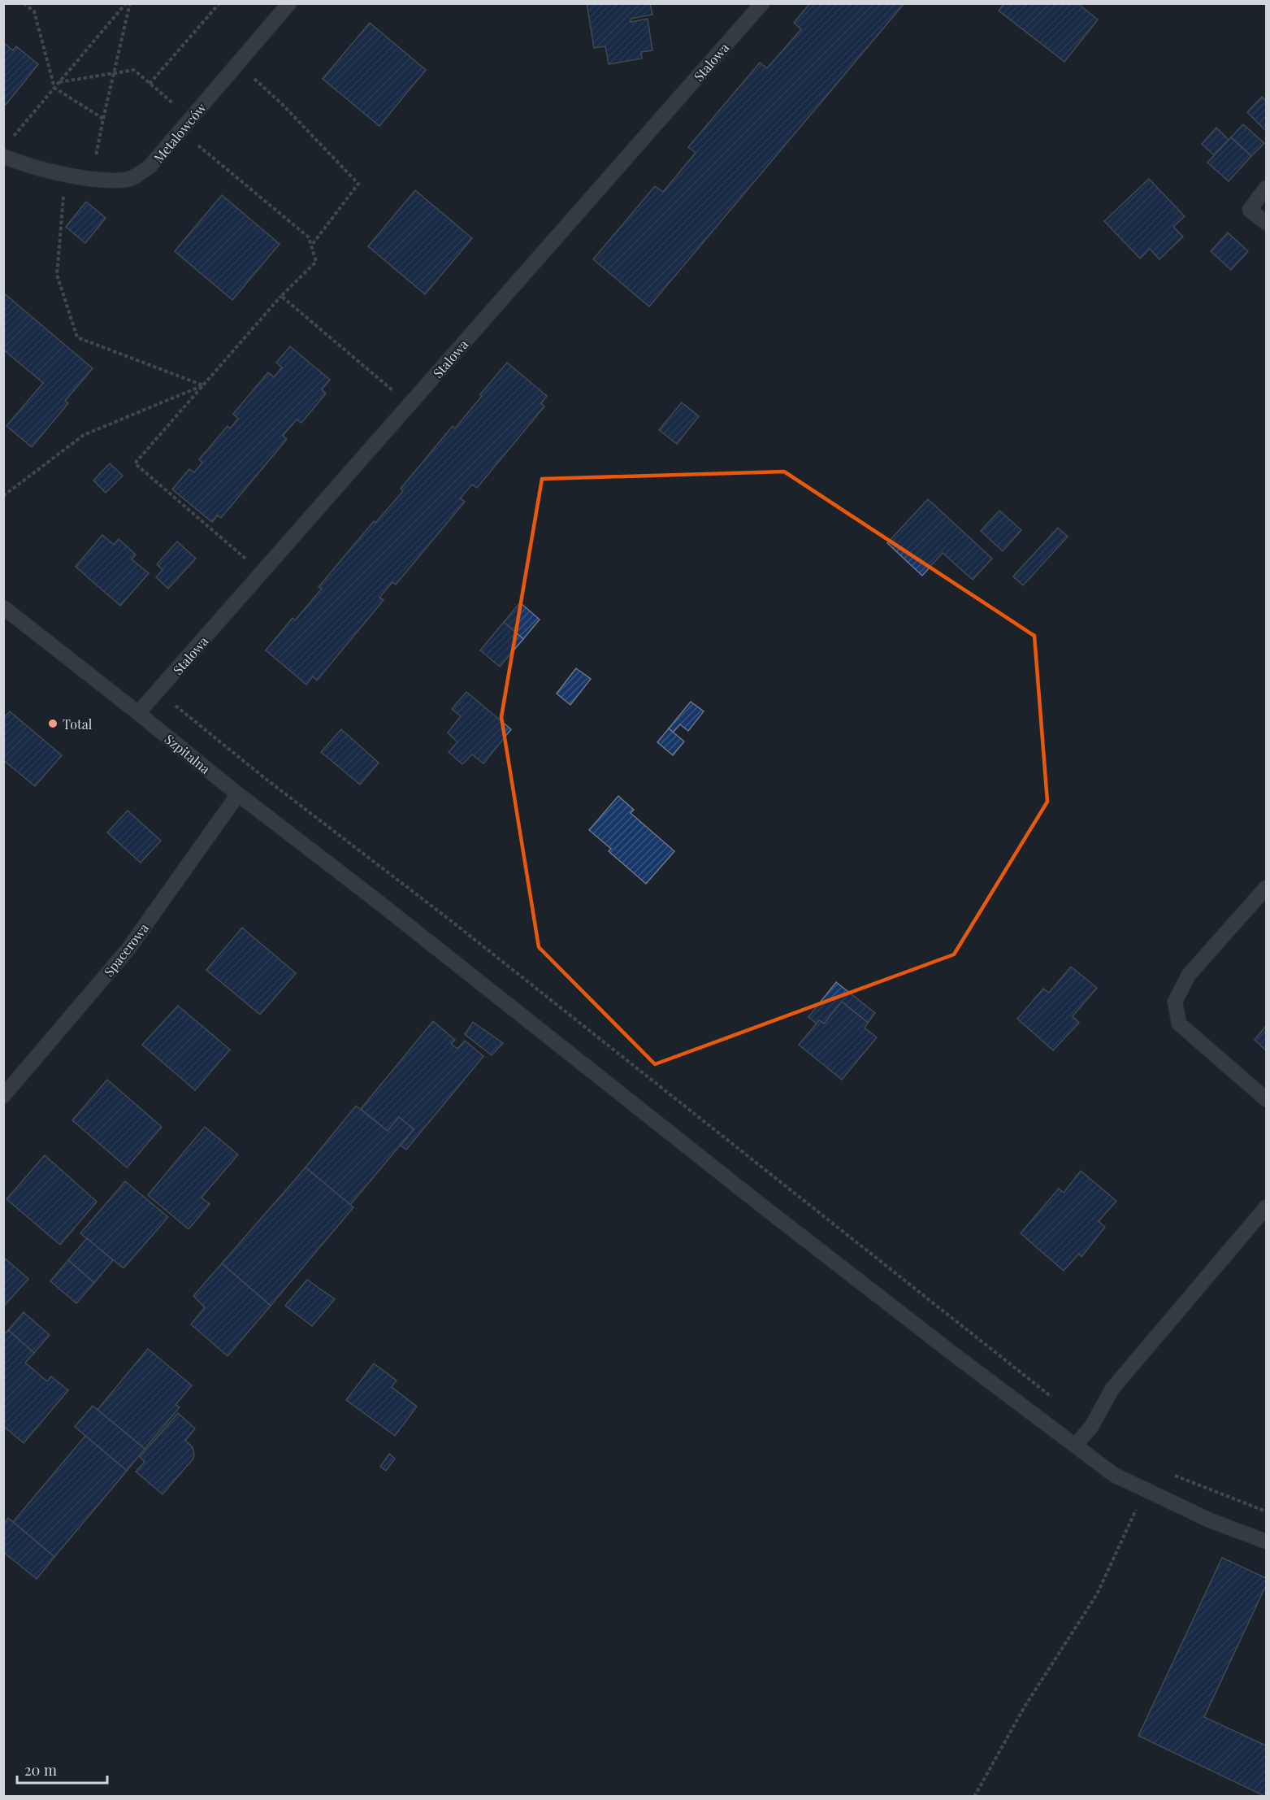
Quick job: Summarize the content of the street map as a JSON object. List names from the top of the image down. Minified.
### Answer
{"streets":{"street":["Stalowa","Metalowców","Szpitalna","Spacerowa"]},"crossings":[["Stalowa","Szpitalna"],["Szpitalna","Spacerowa"]],"places":["Total"],"scale_bar":"20 m"}
